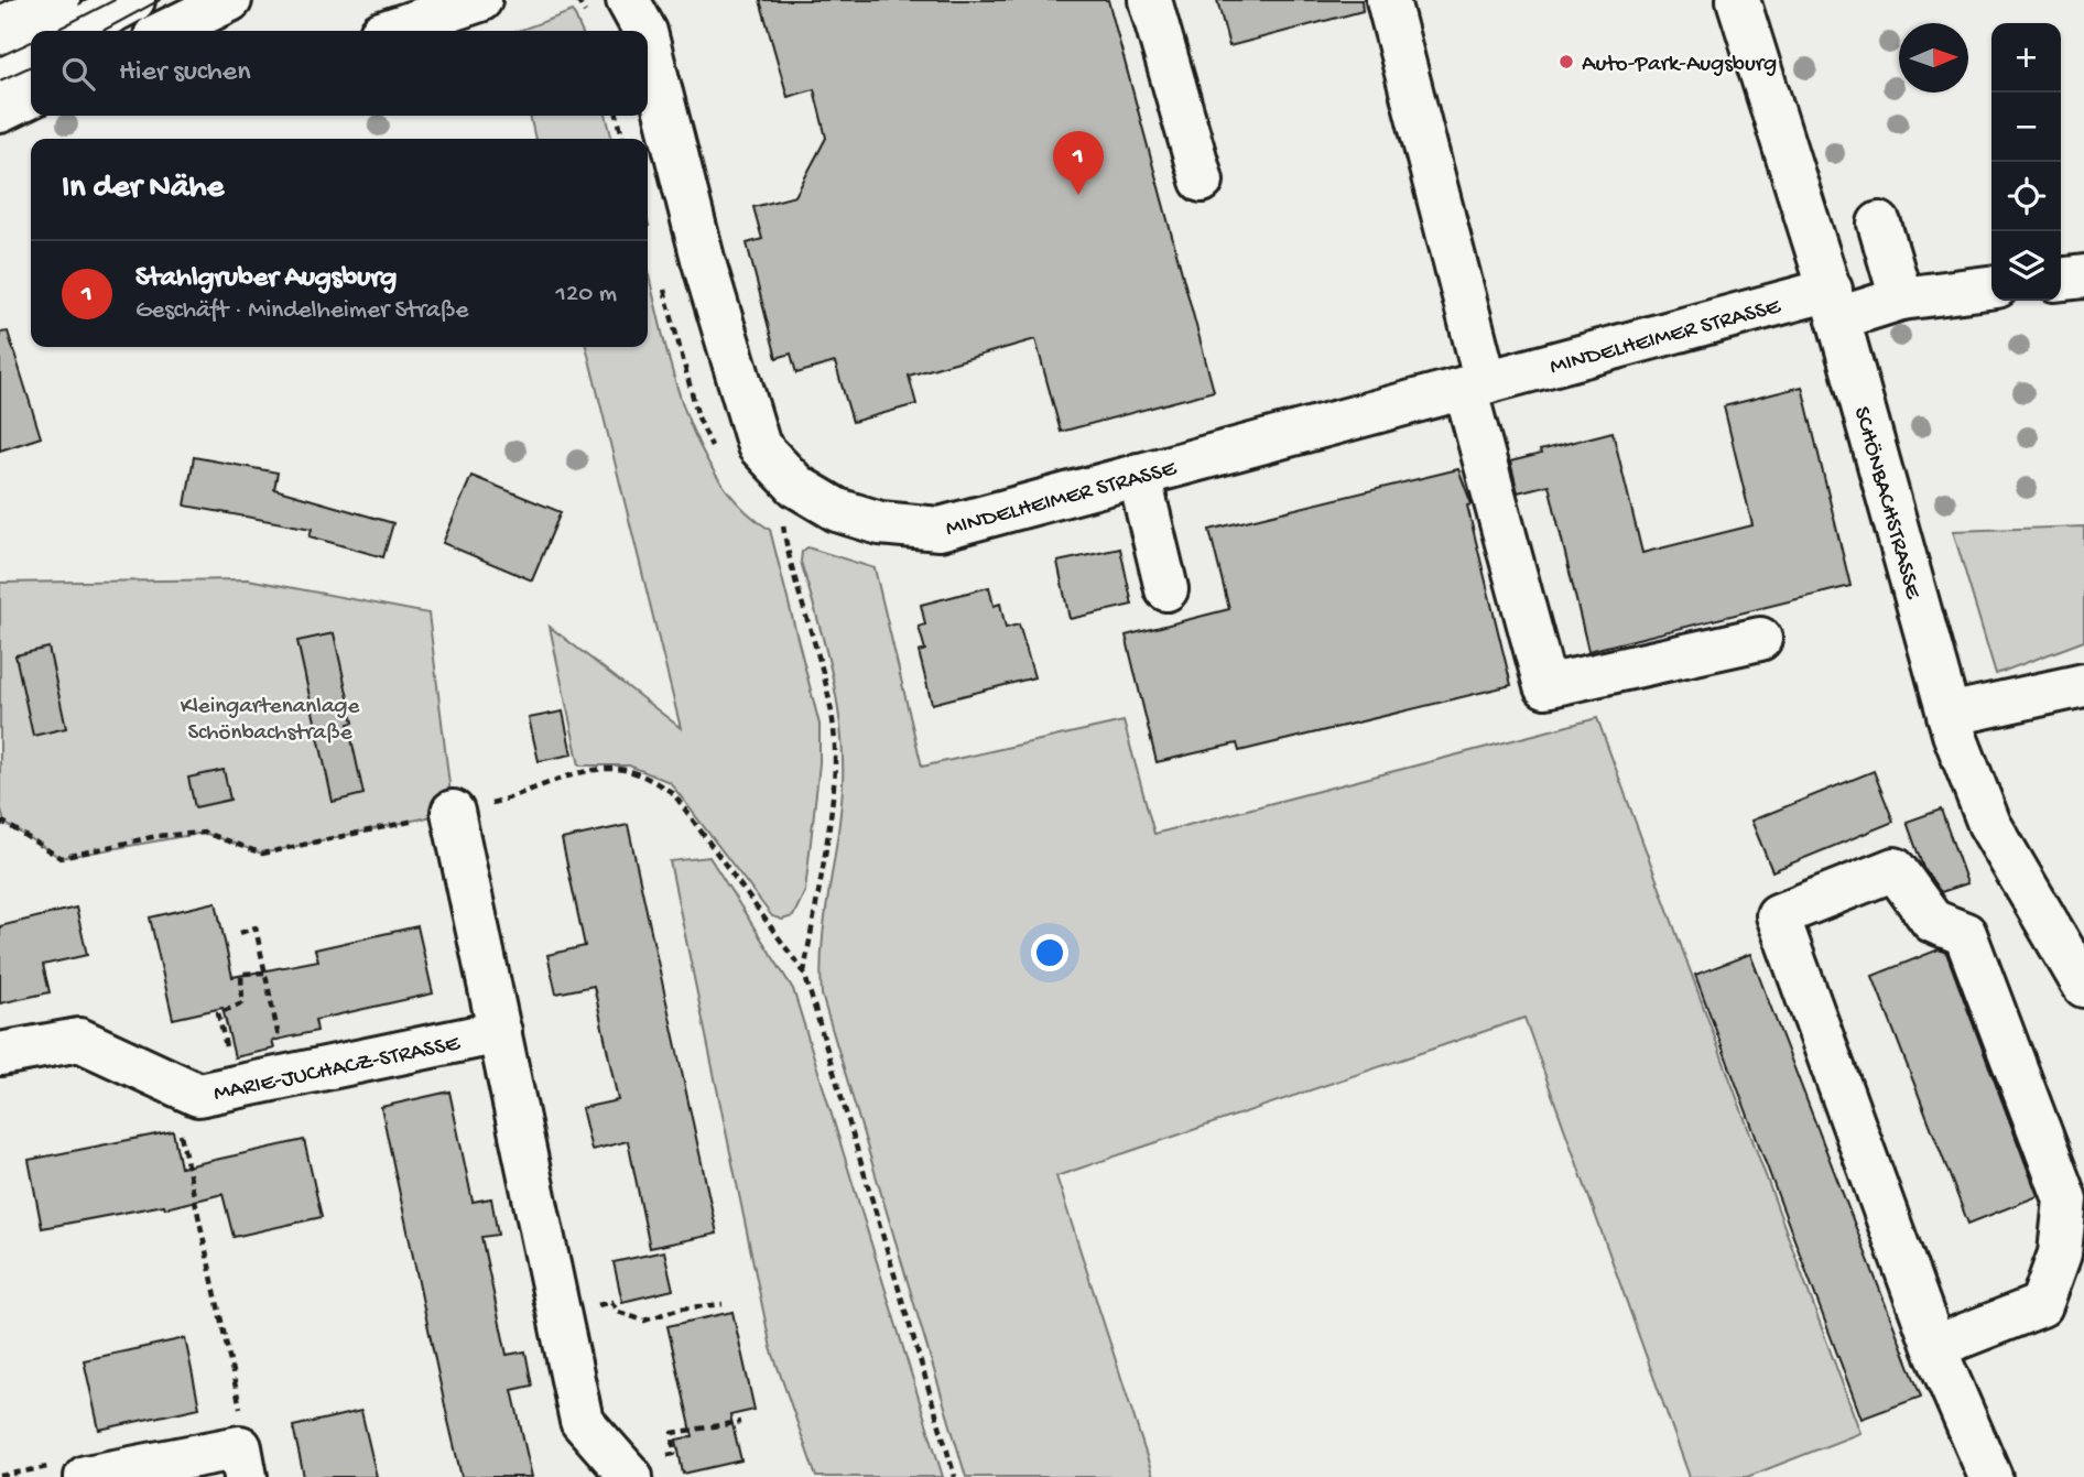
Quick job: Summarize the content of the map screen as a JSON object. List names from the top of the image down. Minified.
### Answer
{"streets":{"street":["MINDELHEIMER STRASSE","SCHÖNBACHSTRASSE","MARIE-JUCHACZ-STRASSE"]},"crossings":[["MINDELHEIMER STRASSE","SCHÖNBACHSTRASSE"]],"parks":["Kleingartenanlage Schönbachstraße"],"places":["Auto-Park-Augsburg"],"north":"right","page":{"map_buttons":["+","−"],"search":"Hier suchen","pins":"1","heading":"In der Nähe","list":[{"mark":"1","name":"Stahlgruber Augsburg","note":"Geschäft · Mindelheimer Straße","value":"120 m"}]}}
